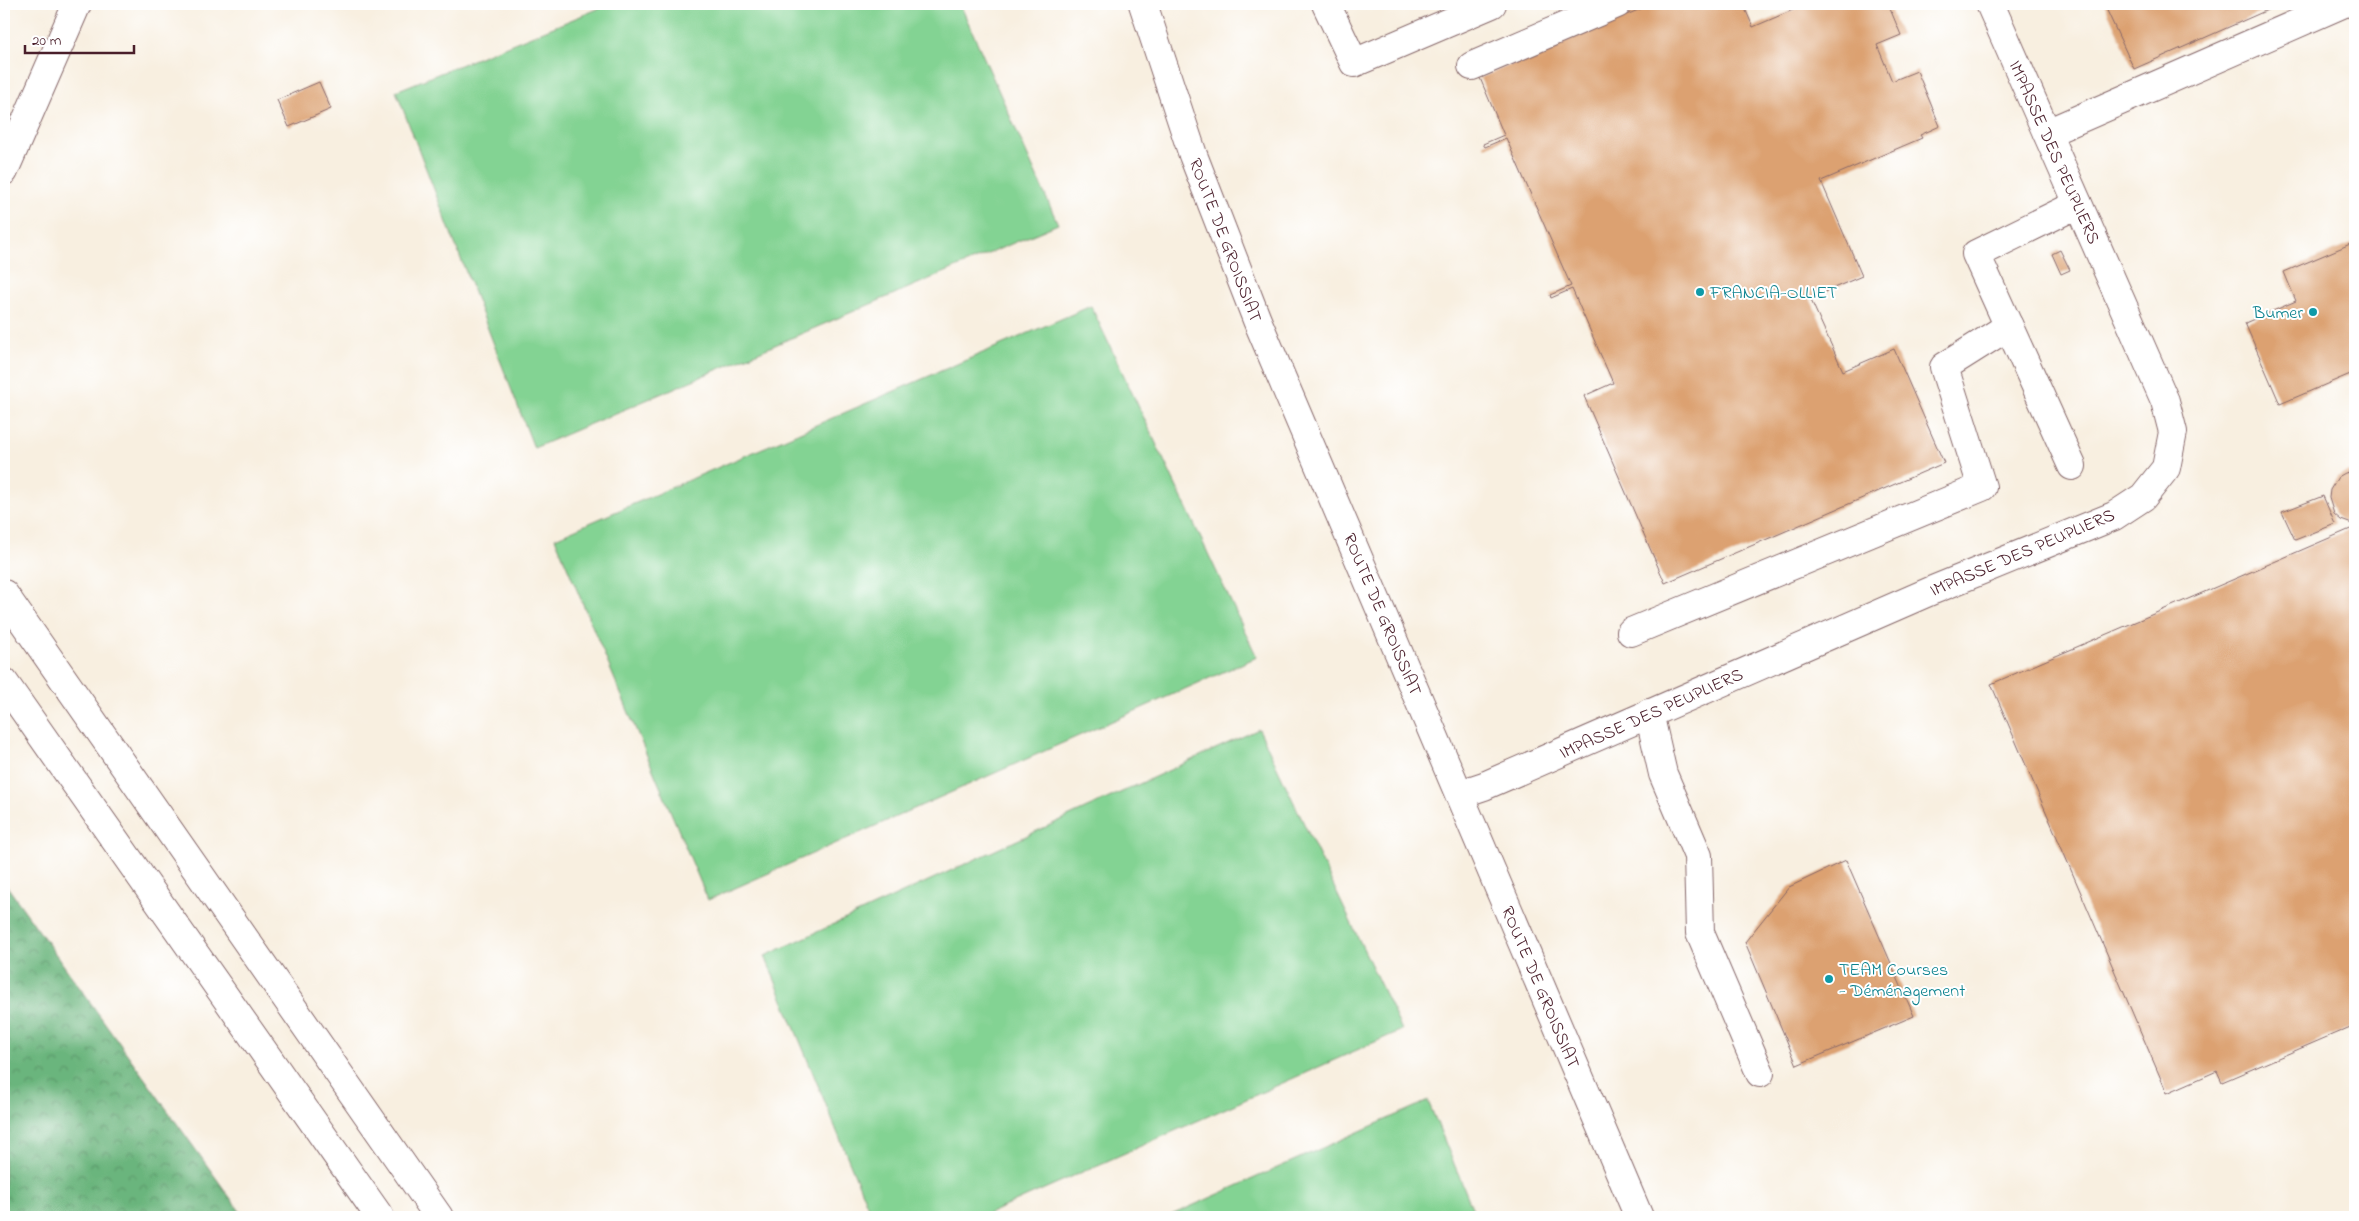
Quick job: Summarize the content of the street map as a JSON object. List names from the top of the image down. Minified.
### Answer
{"streets":{"main road":["IMPASSE DES PEUPLIERS","ROUTE DE GROISSIAT"]},"crossings":[["IMPASSE DES PEUPLIERS","ROUTE DE GROISSIAT"]],"places":["FRANCIA-OLLIET","Bumer","TEAM Courses - Déménagement"],"scale_bar":"20 m"}
